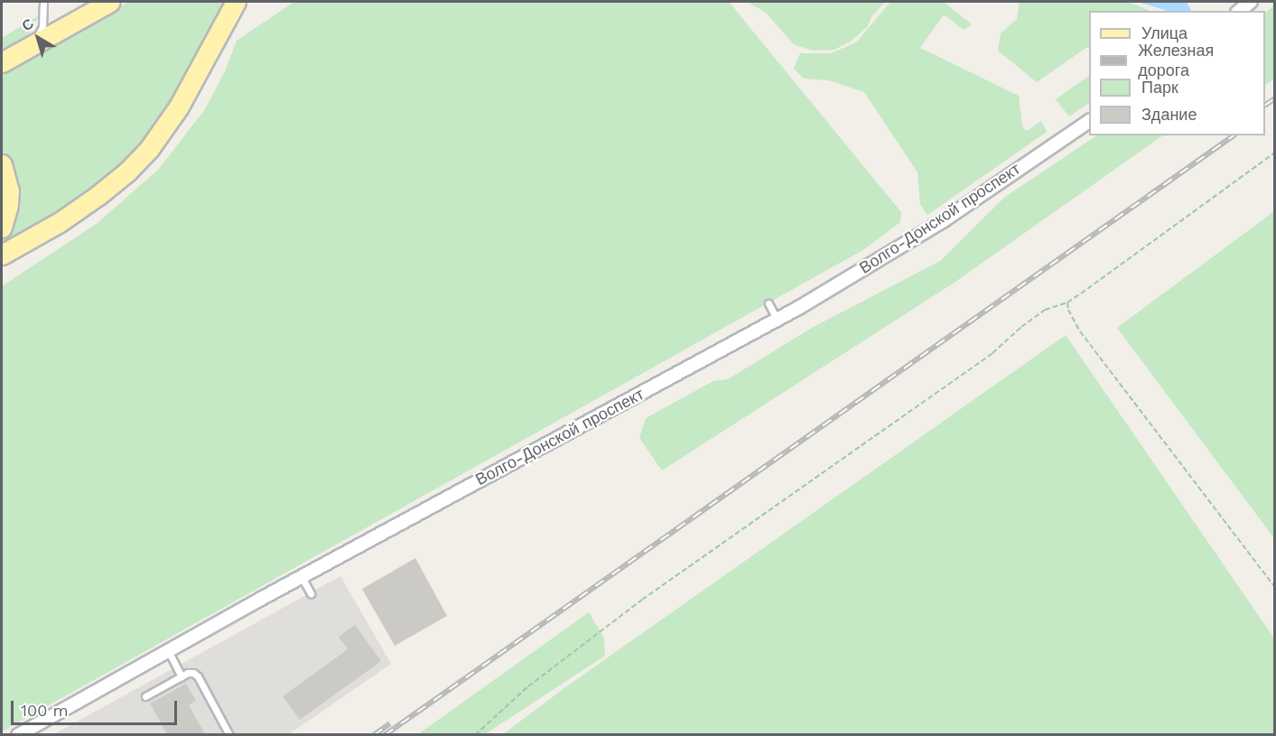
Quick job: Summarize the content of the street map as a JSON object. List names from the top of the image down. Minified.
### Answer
{"streets":{"street":["Волго-Донской проспект"]},"legend":["Улица","Железная дорога","Парк","Здание"],"scale_bar":"100 m","north":"top left"}
